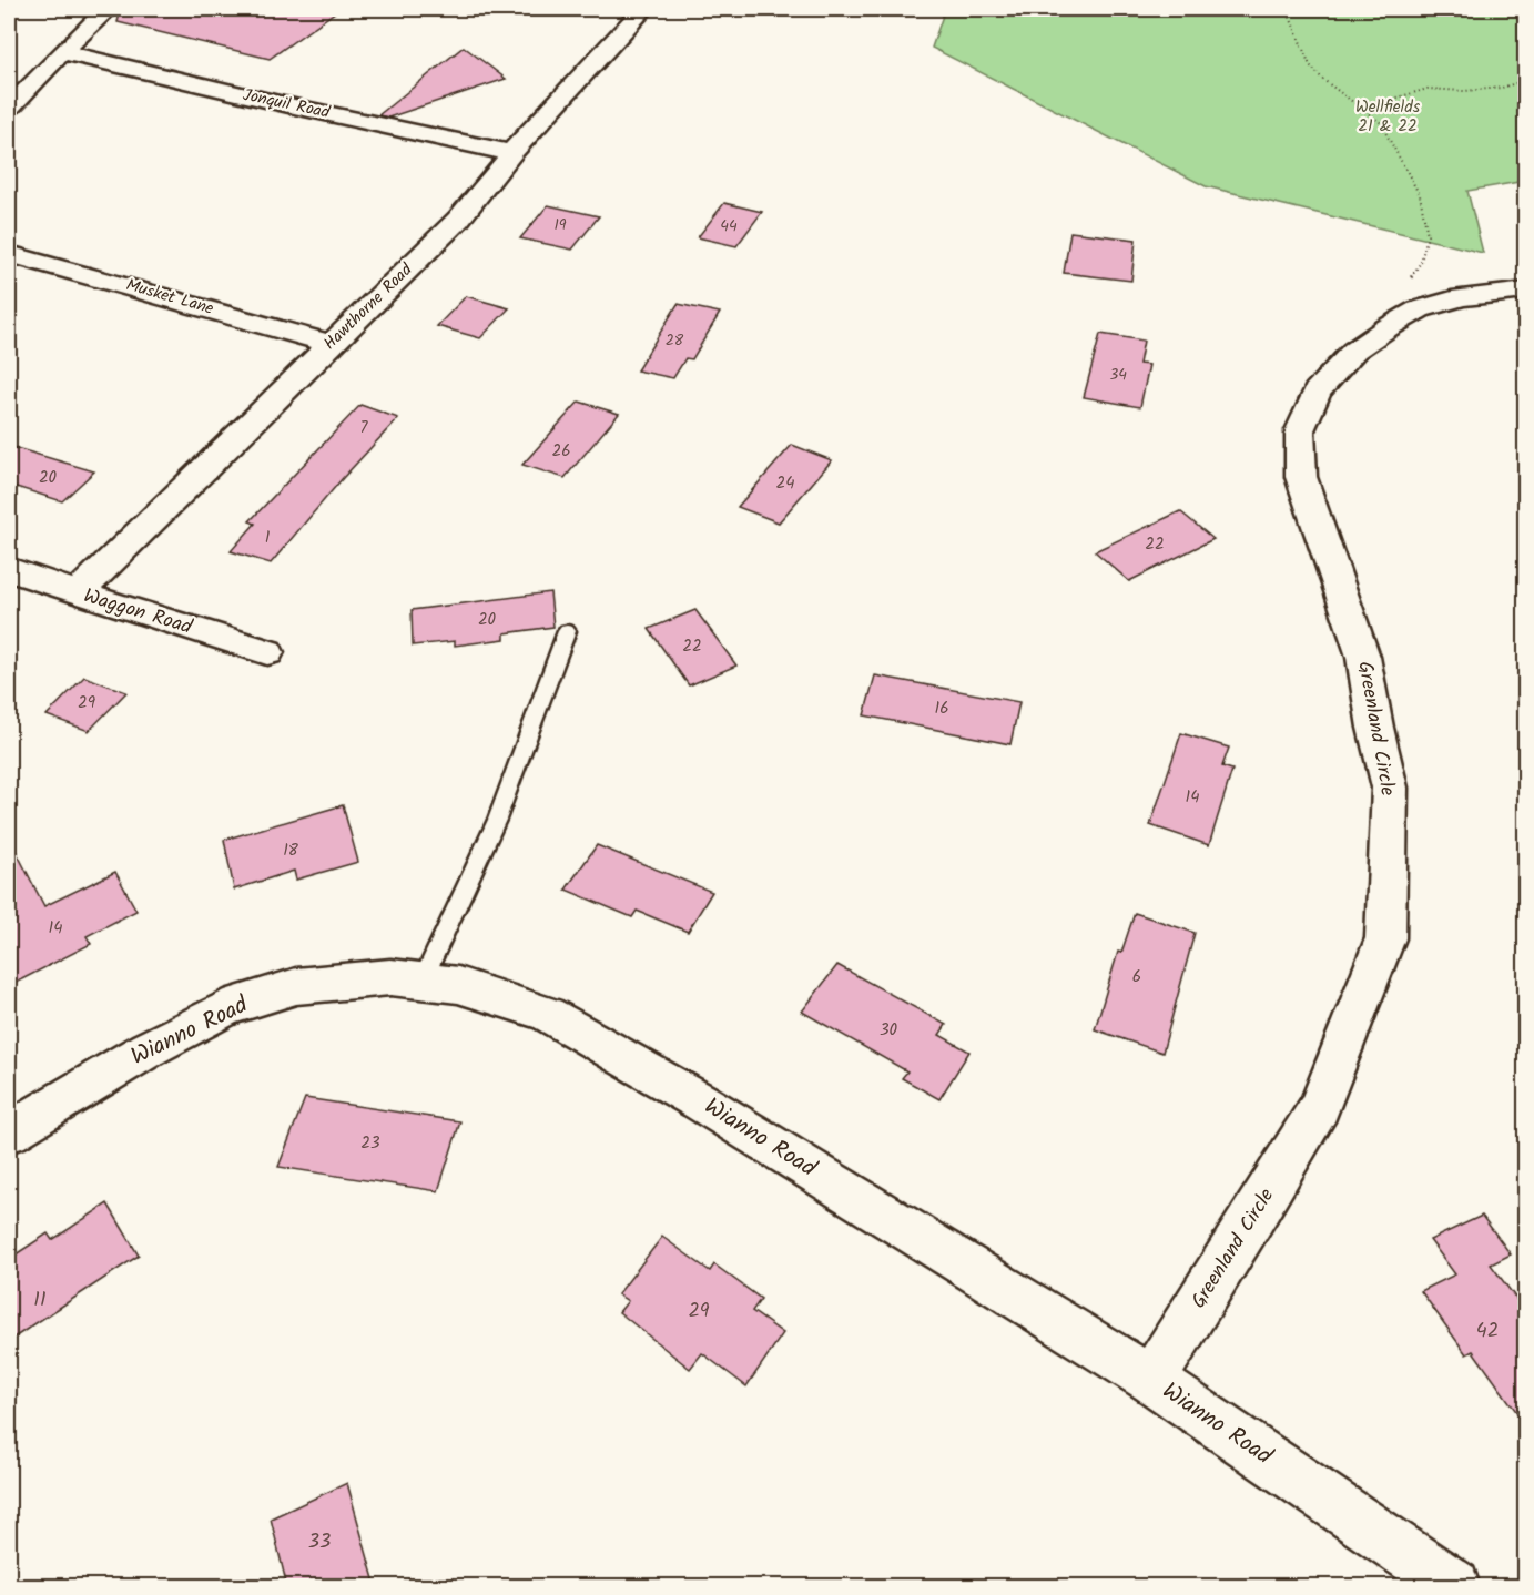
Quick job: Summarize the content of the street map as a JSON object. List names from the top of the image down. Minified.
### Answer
{"streets":{"street":["Jonquil Road","Musket Lane","Hawthorne Road","Waggon Road","Greenland Circle","Wianno Road"]},"crossings":[["Jonquil Road","Hawthorne Road"],["Musket Lane","Hawthorne Road"],["Hawthorne Road","Waggon Road"],["Greenland Circle","Wianno Road"]],"parks":["Wellfields 21 & 22"],"house_numbers":["19","44","28","34","7","26","20","24","1","22","20","22","29","16","14","18","14","6","30","23","11","29","42","33"]}
